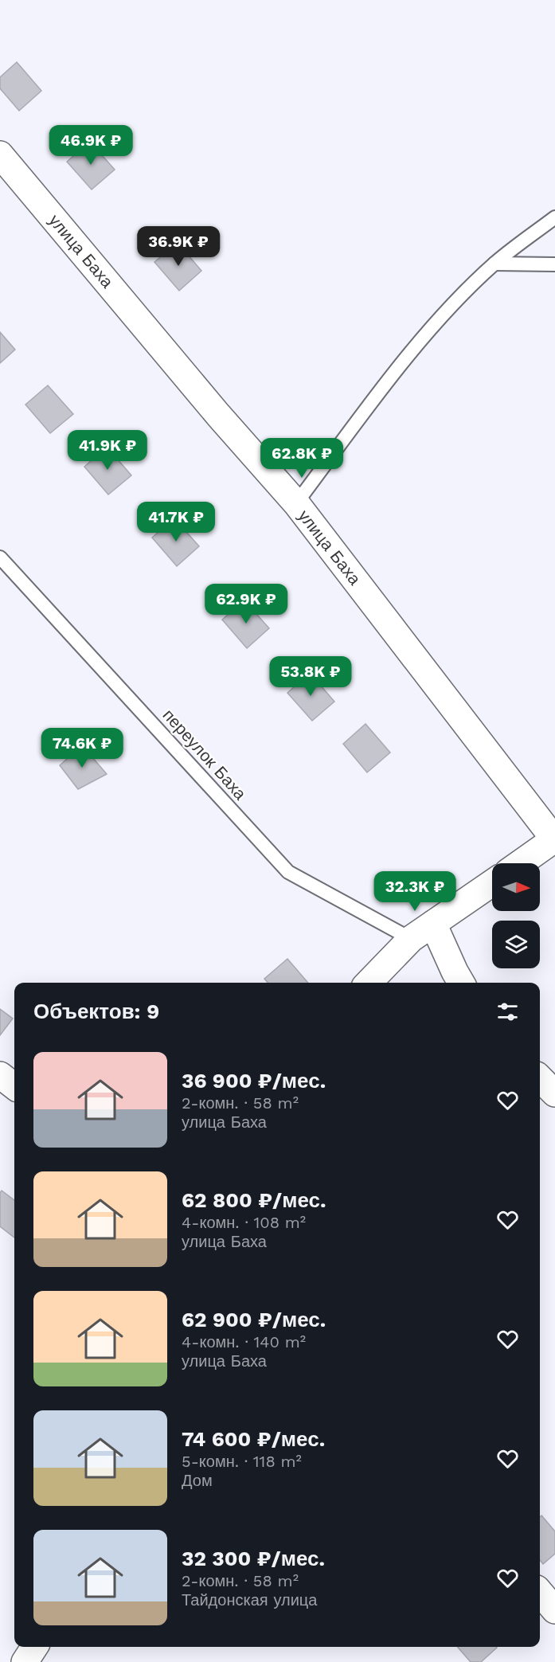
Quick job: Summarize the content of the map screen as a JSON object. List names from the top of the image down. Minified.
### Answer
{"streets":{"street":["улица Баха"],"lane":["переулок Баха"]},"north":"right","page":{"price":["46.9K ₽","36.9K ₽","41.9K ₽","62.8K ₽","41.7K ₽","62.9K ₽","53.8K ₽","74.6K ₽","32.3K ₽"],"heading":"Объектов: 9","list":[{"name":"36 900 ₽/мес.","note":"2-комн. · 58 m² · улица Баха"},{"name":"62 800 ₽/мес.","note":"4-комн. · 108 m² · улица Баха"},{"name":"62 900 ₽/мес.","note":"4-комн. · 140 m² · улица Баха"},{"name":"74 600 ₽/мес.","note":"5-комн. · 118 m² · Дом"},{"name":"32 300 ₽/мес.","note":"2-комн. · 58 m² · Тайдонская улица"}]}}
